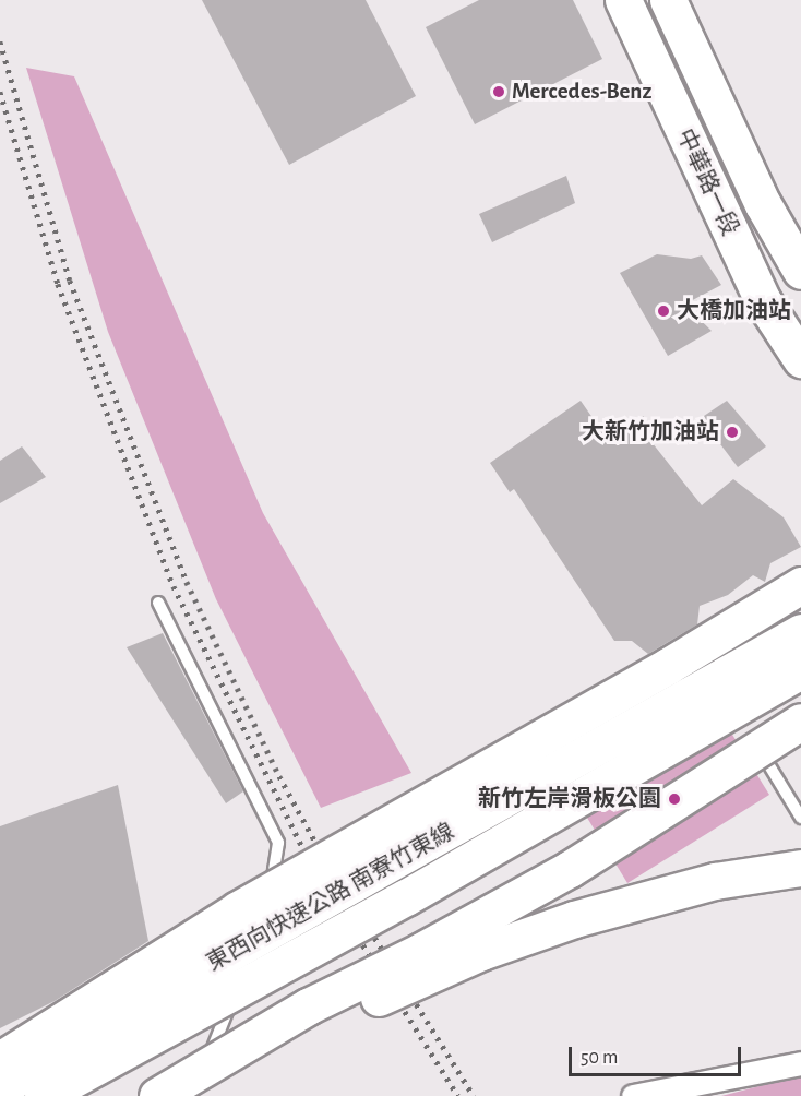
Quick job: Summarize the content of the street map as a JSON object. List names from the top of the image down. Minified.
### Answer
{"streets":{"main road":["中華路一段","東西向快速公路 南寮竹東線"]},"places":["Mercedes-Benz","大橋加油站","大新竹加油站","新竹左岸滑板公園"],"scale_bar":"50 m"}
